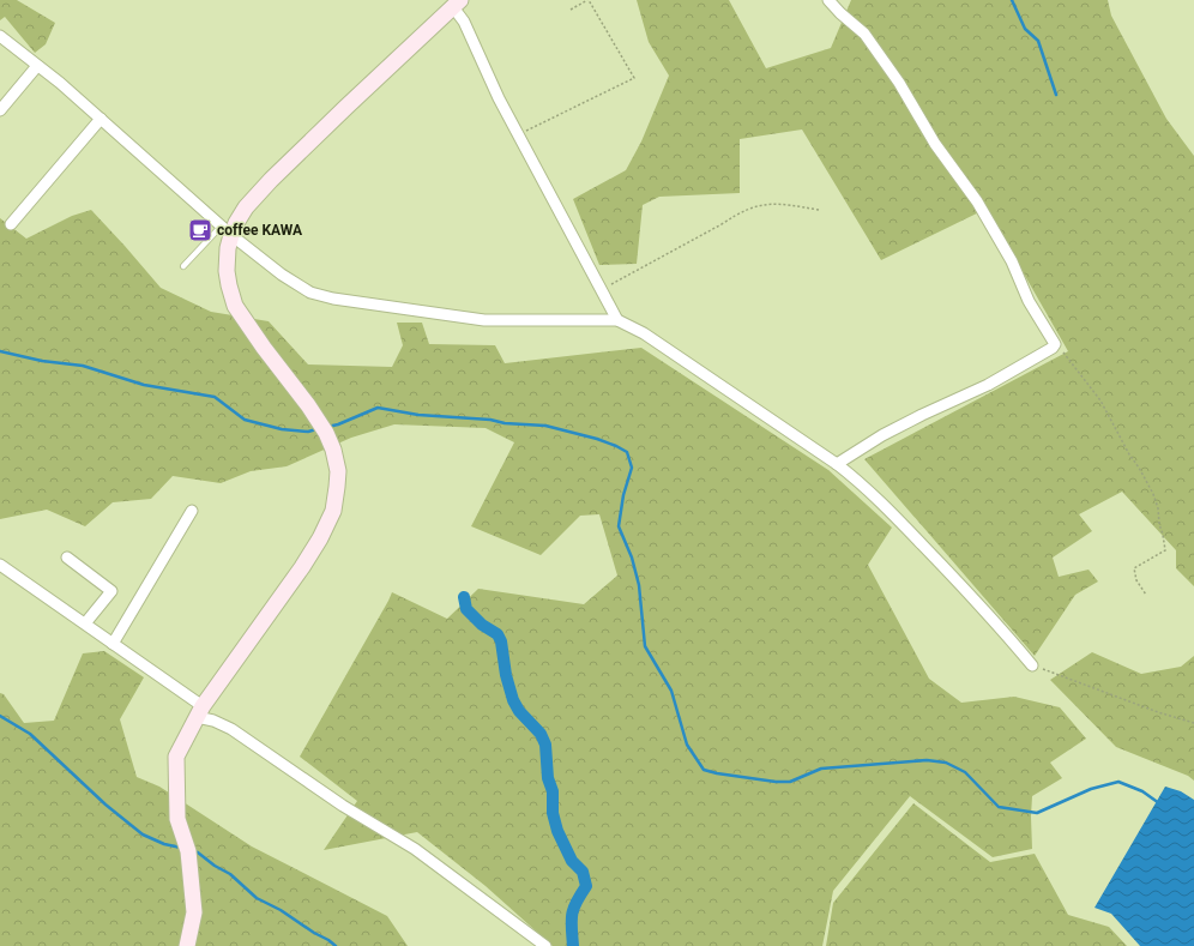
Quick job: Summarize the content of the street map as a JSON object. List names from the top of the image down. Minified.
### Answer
{"places":{"cafe":["coffee KAWA"]}}
